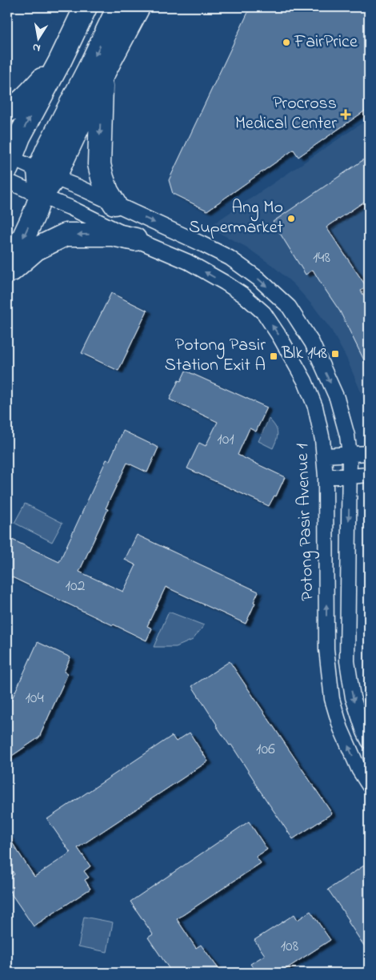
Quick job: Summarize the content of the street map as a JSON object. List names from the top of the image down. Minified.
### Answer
{"streets":{"street":["Potong Pasir Avenue 1"]},"places":{"other":["FairPrice","Ang Mo Supermarket"],"health":["Procross Medical Center"],"transit":["Blk 148","Potong Pasir Station Exit A"]},"house_numbers":["148","101","102","104","106","108"],"north":"bottom"}
